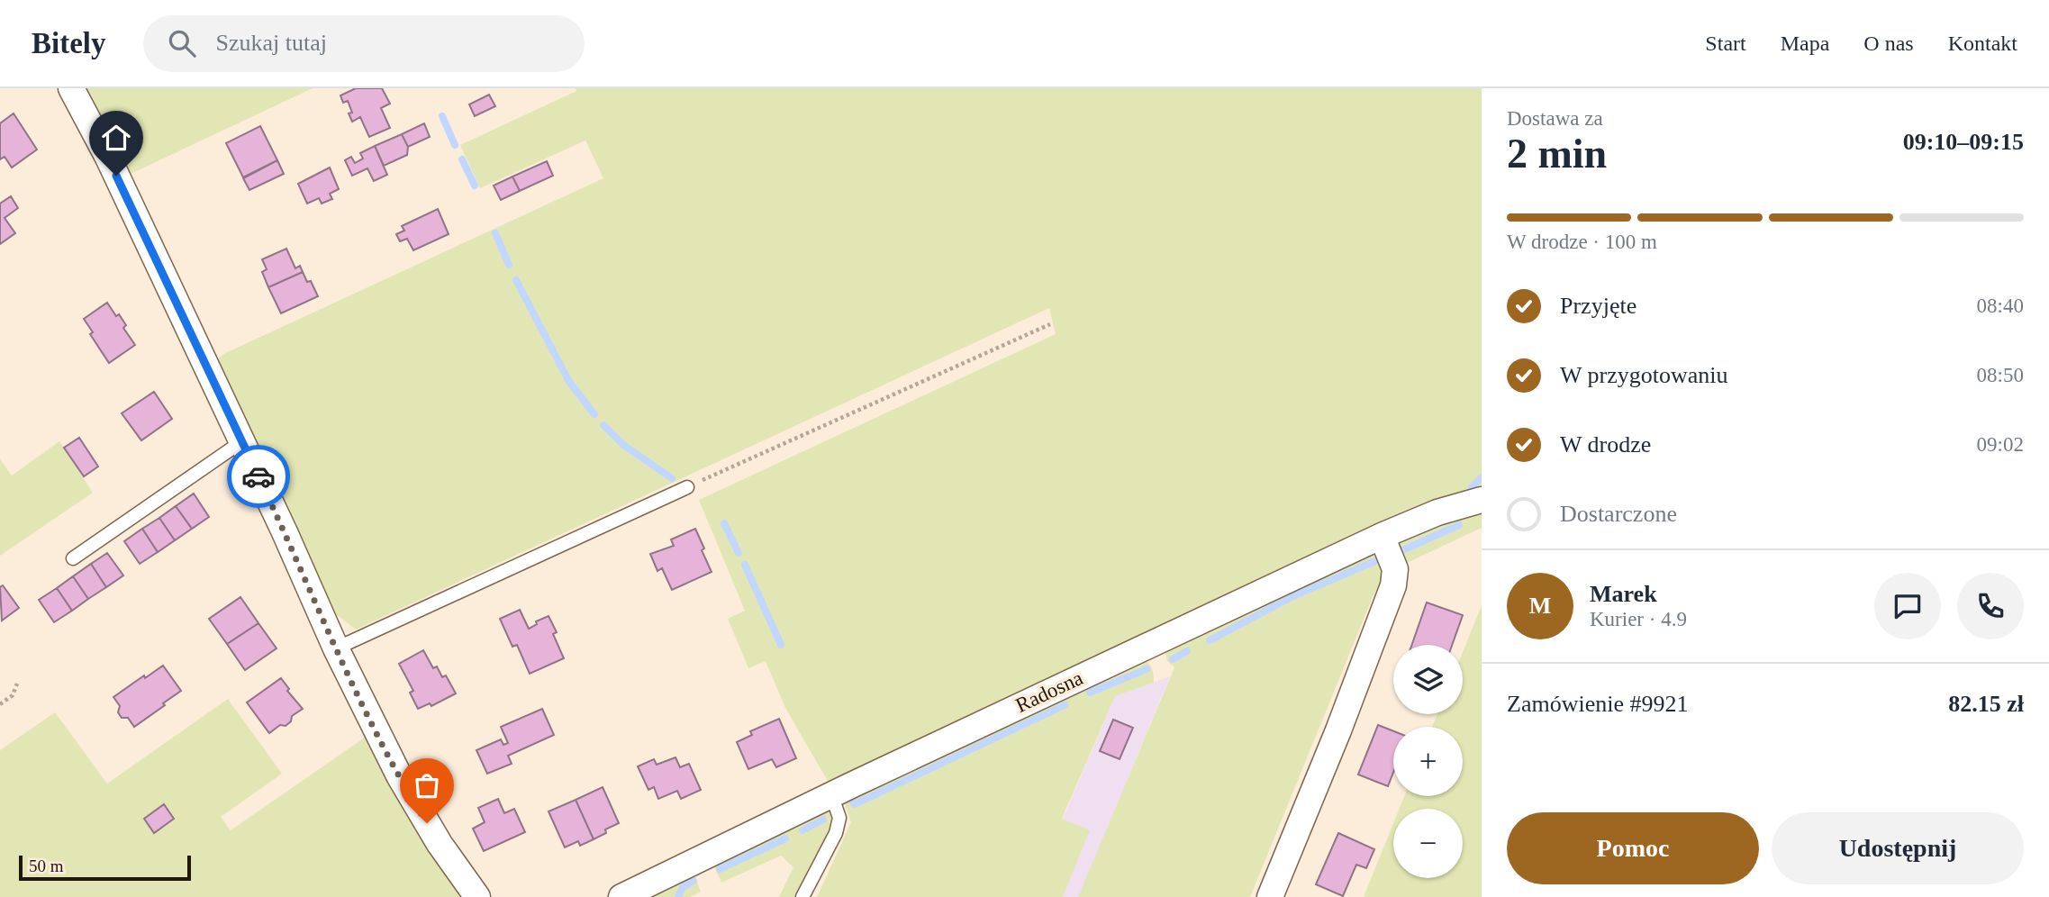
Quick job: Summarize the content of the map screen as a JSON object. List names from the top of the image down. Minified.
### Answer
{"streets":{"street":["Radosna"]},"scale_bar":"50 m","page":{"header":"Bitely","search":"Szukaj tutaj","nav":["Start","Mapa","O nas","Kontakt"],"heading":["2 min","Dostawa za","09:10–09:15"],"panel":["Marek","Kurier · 4.9","Zamówienie #9921","82.15 zł"],"bar":"W drodze · 100 m","list":[["Przyjęte","08:40"],["W przygotowaniu","08:50"],["W drodze","09:02"],"Dostarczone"],"round":"M","map_buttons":["+","−"],"buttons":["Pomoc","Udostępnij"],"scale":"50 m"}}
